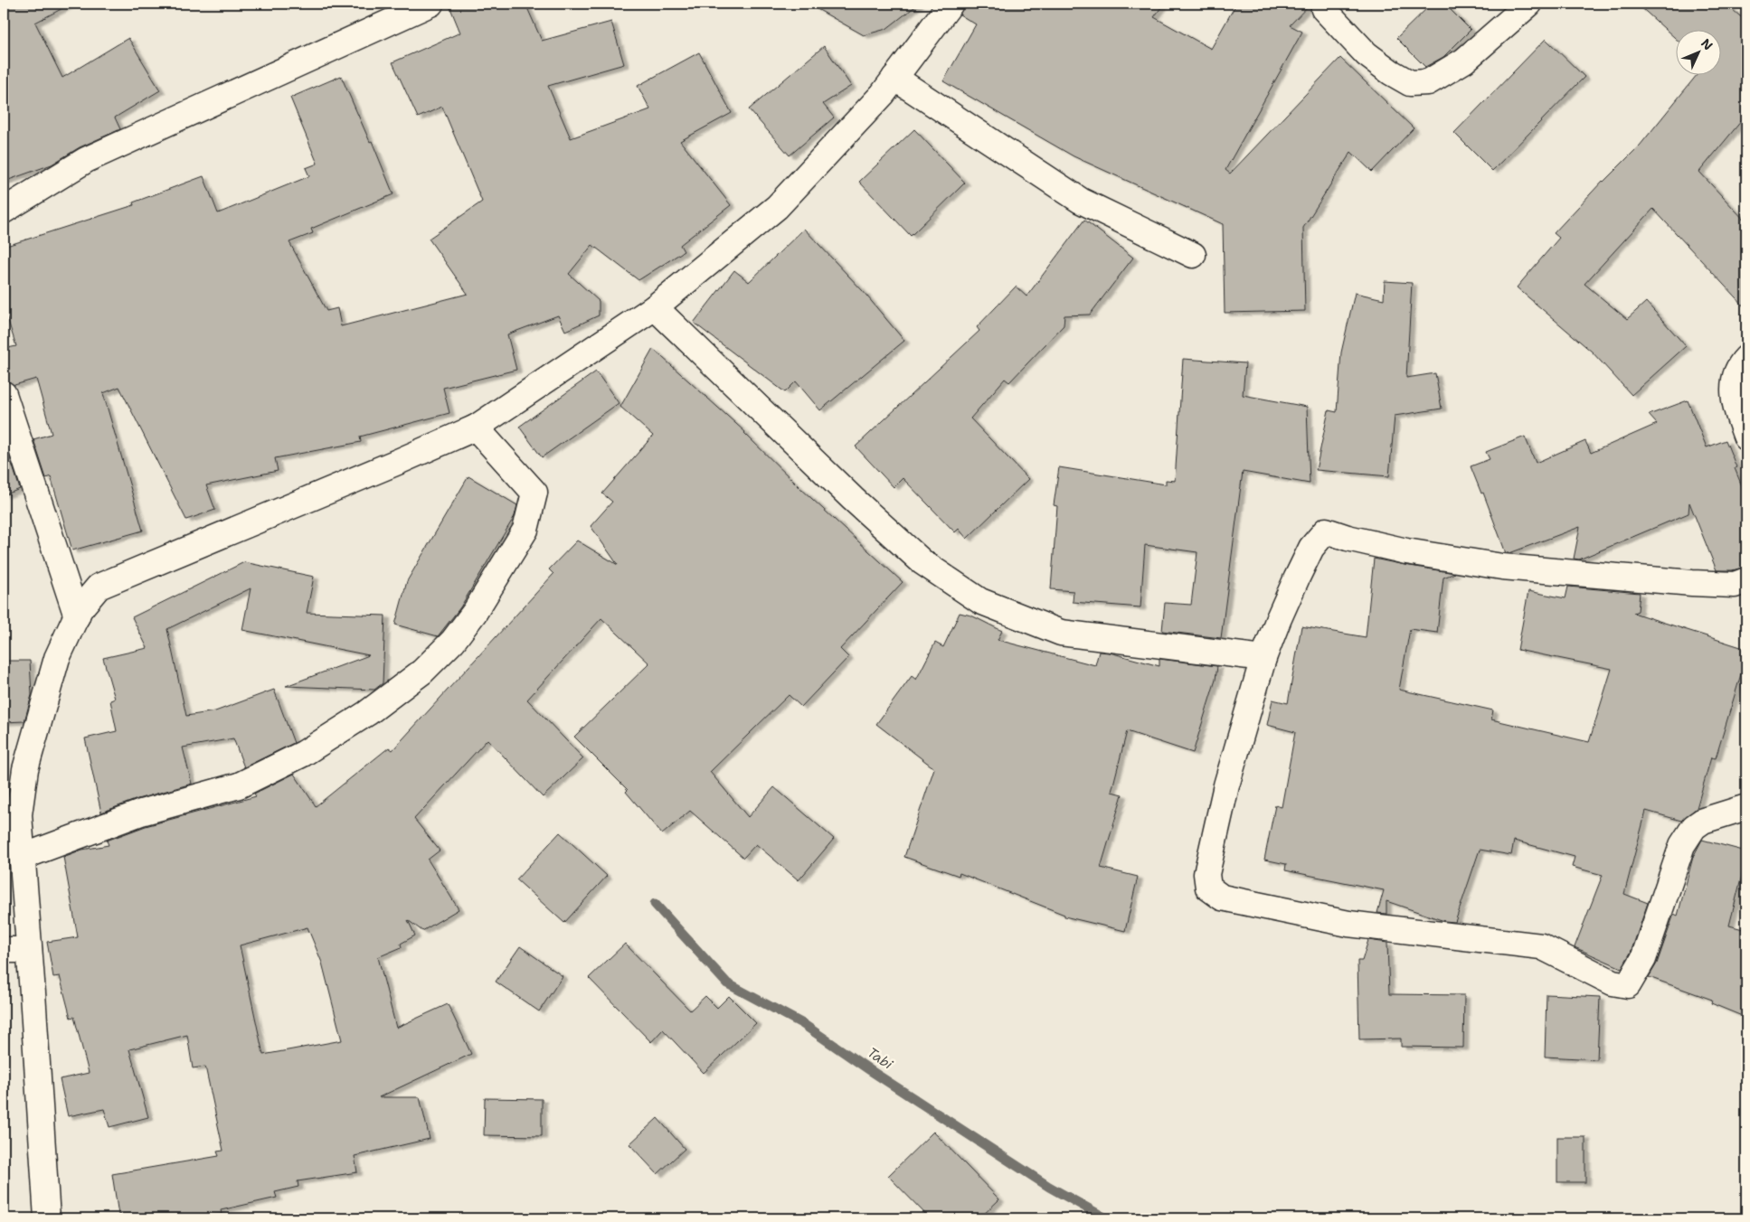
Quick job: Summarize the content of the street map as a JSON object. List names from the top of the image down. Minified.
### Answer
{"water":["Tabi"],"north":"top right"}
